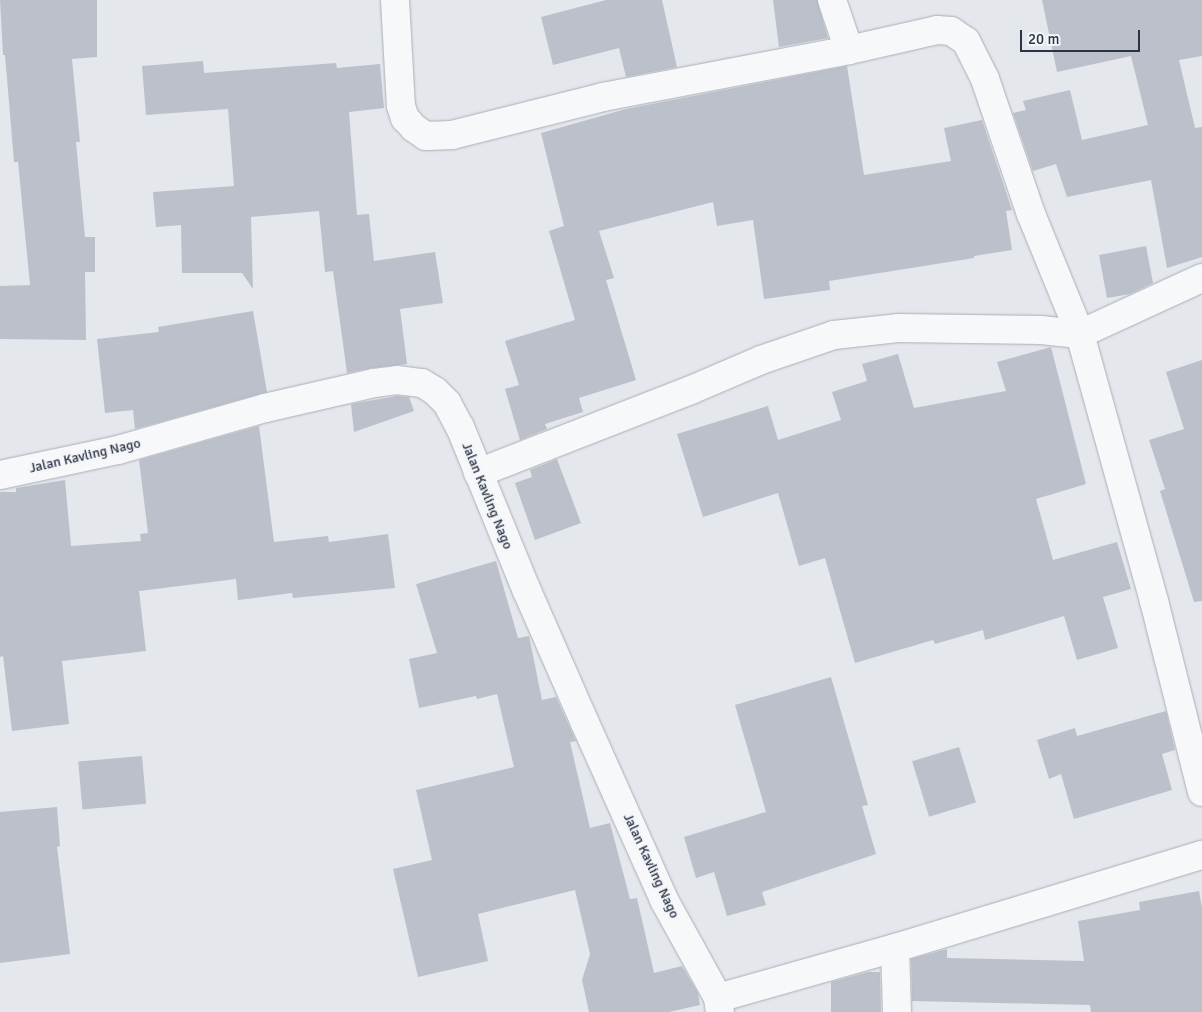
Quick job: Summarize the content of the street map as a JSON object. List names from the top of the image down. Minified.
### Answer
{"streets":{"street":["Jalan Kavling Nago"]},"scale_bar":"20 m"}
